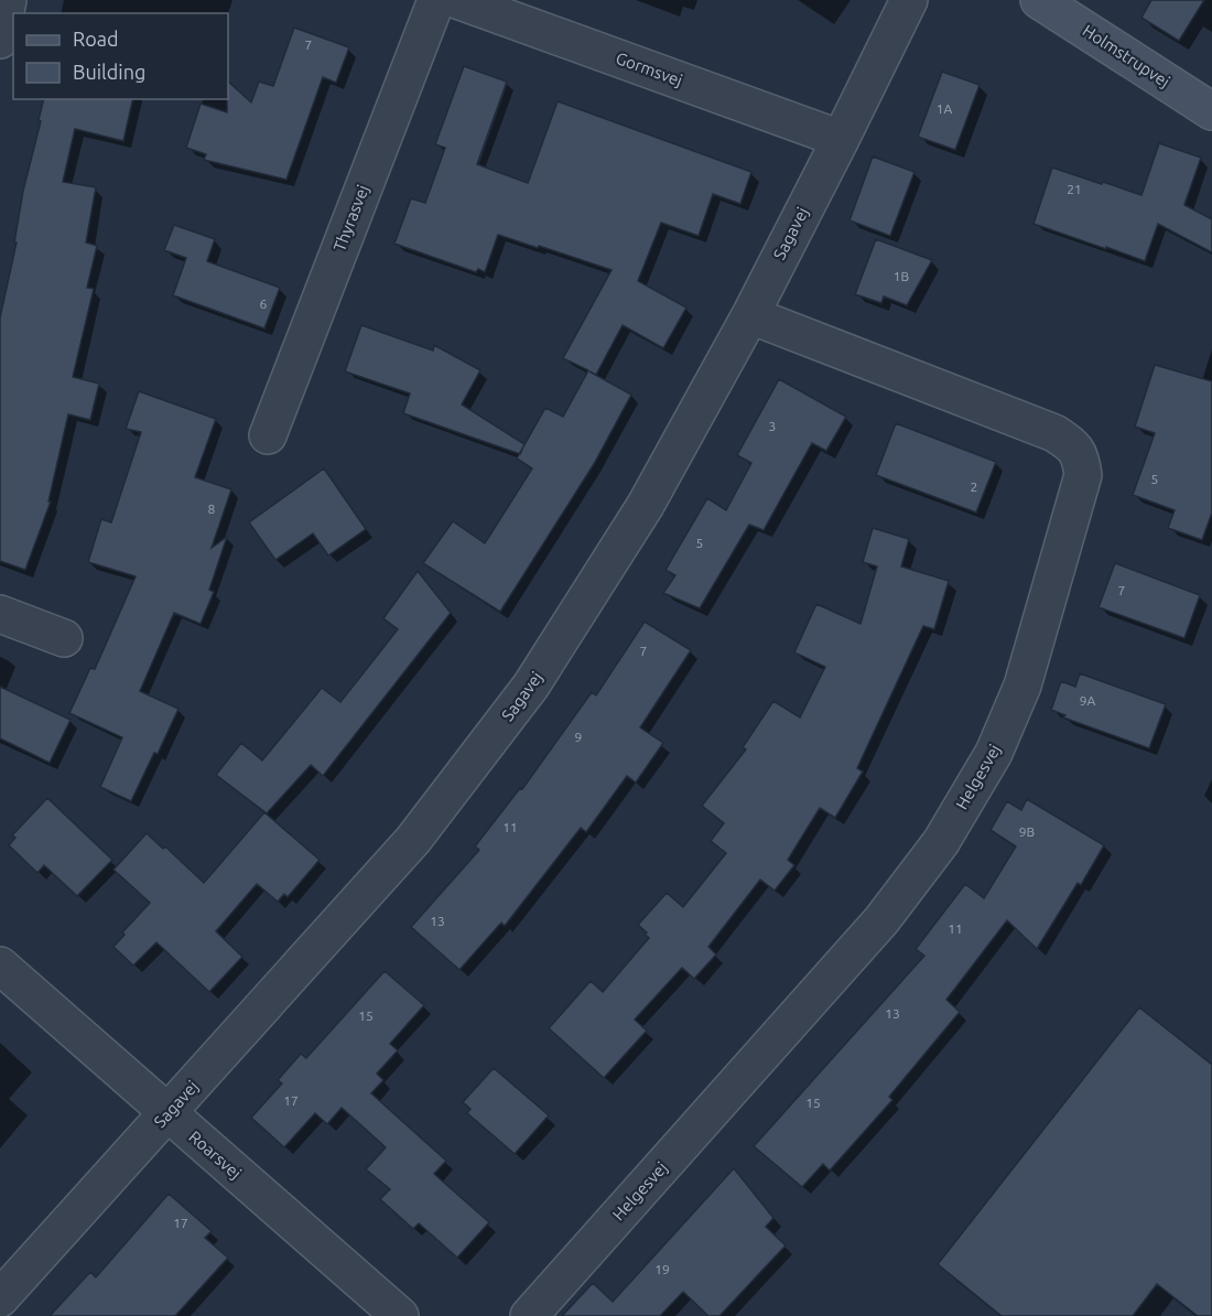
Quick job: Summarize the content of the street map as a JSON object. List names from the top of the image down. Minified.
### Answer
{"streets":{"street":["Holmstrupvej","Gormsvej","Thyrasvej","Sagavej","Helgesvej","Roarsvej"]},"crossings":[["Gormsvej","Sagavej"],["Sagavej","Helgesvej"],["Sagavej","Roarsvej"]],"house_numbers":["7","1A","21","1B","6","3","5","2","8","5","7","7","9A","9","11","9B","13","11","13","15","17","15","17","19"],"legend":["Road","Building"]}
